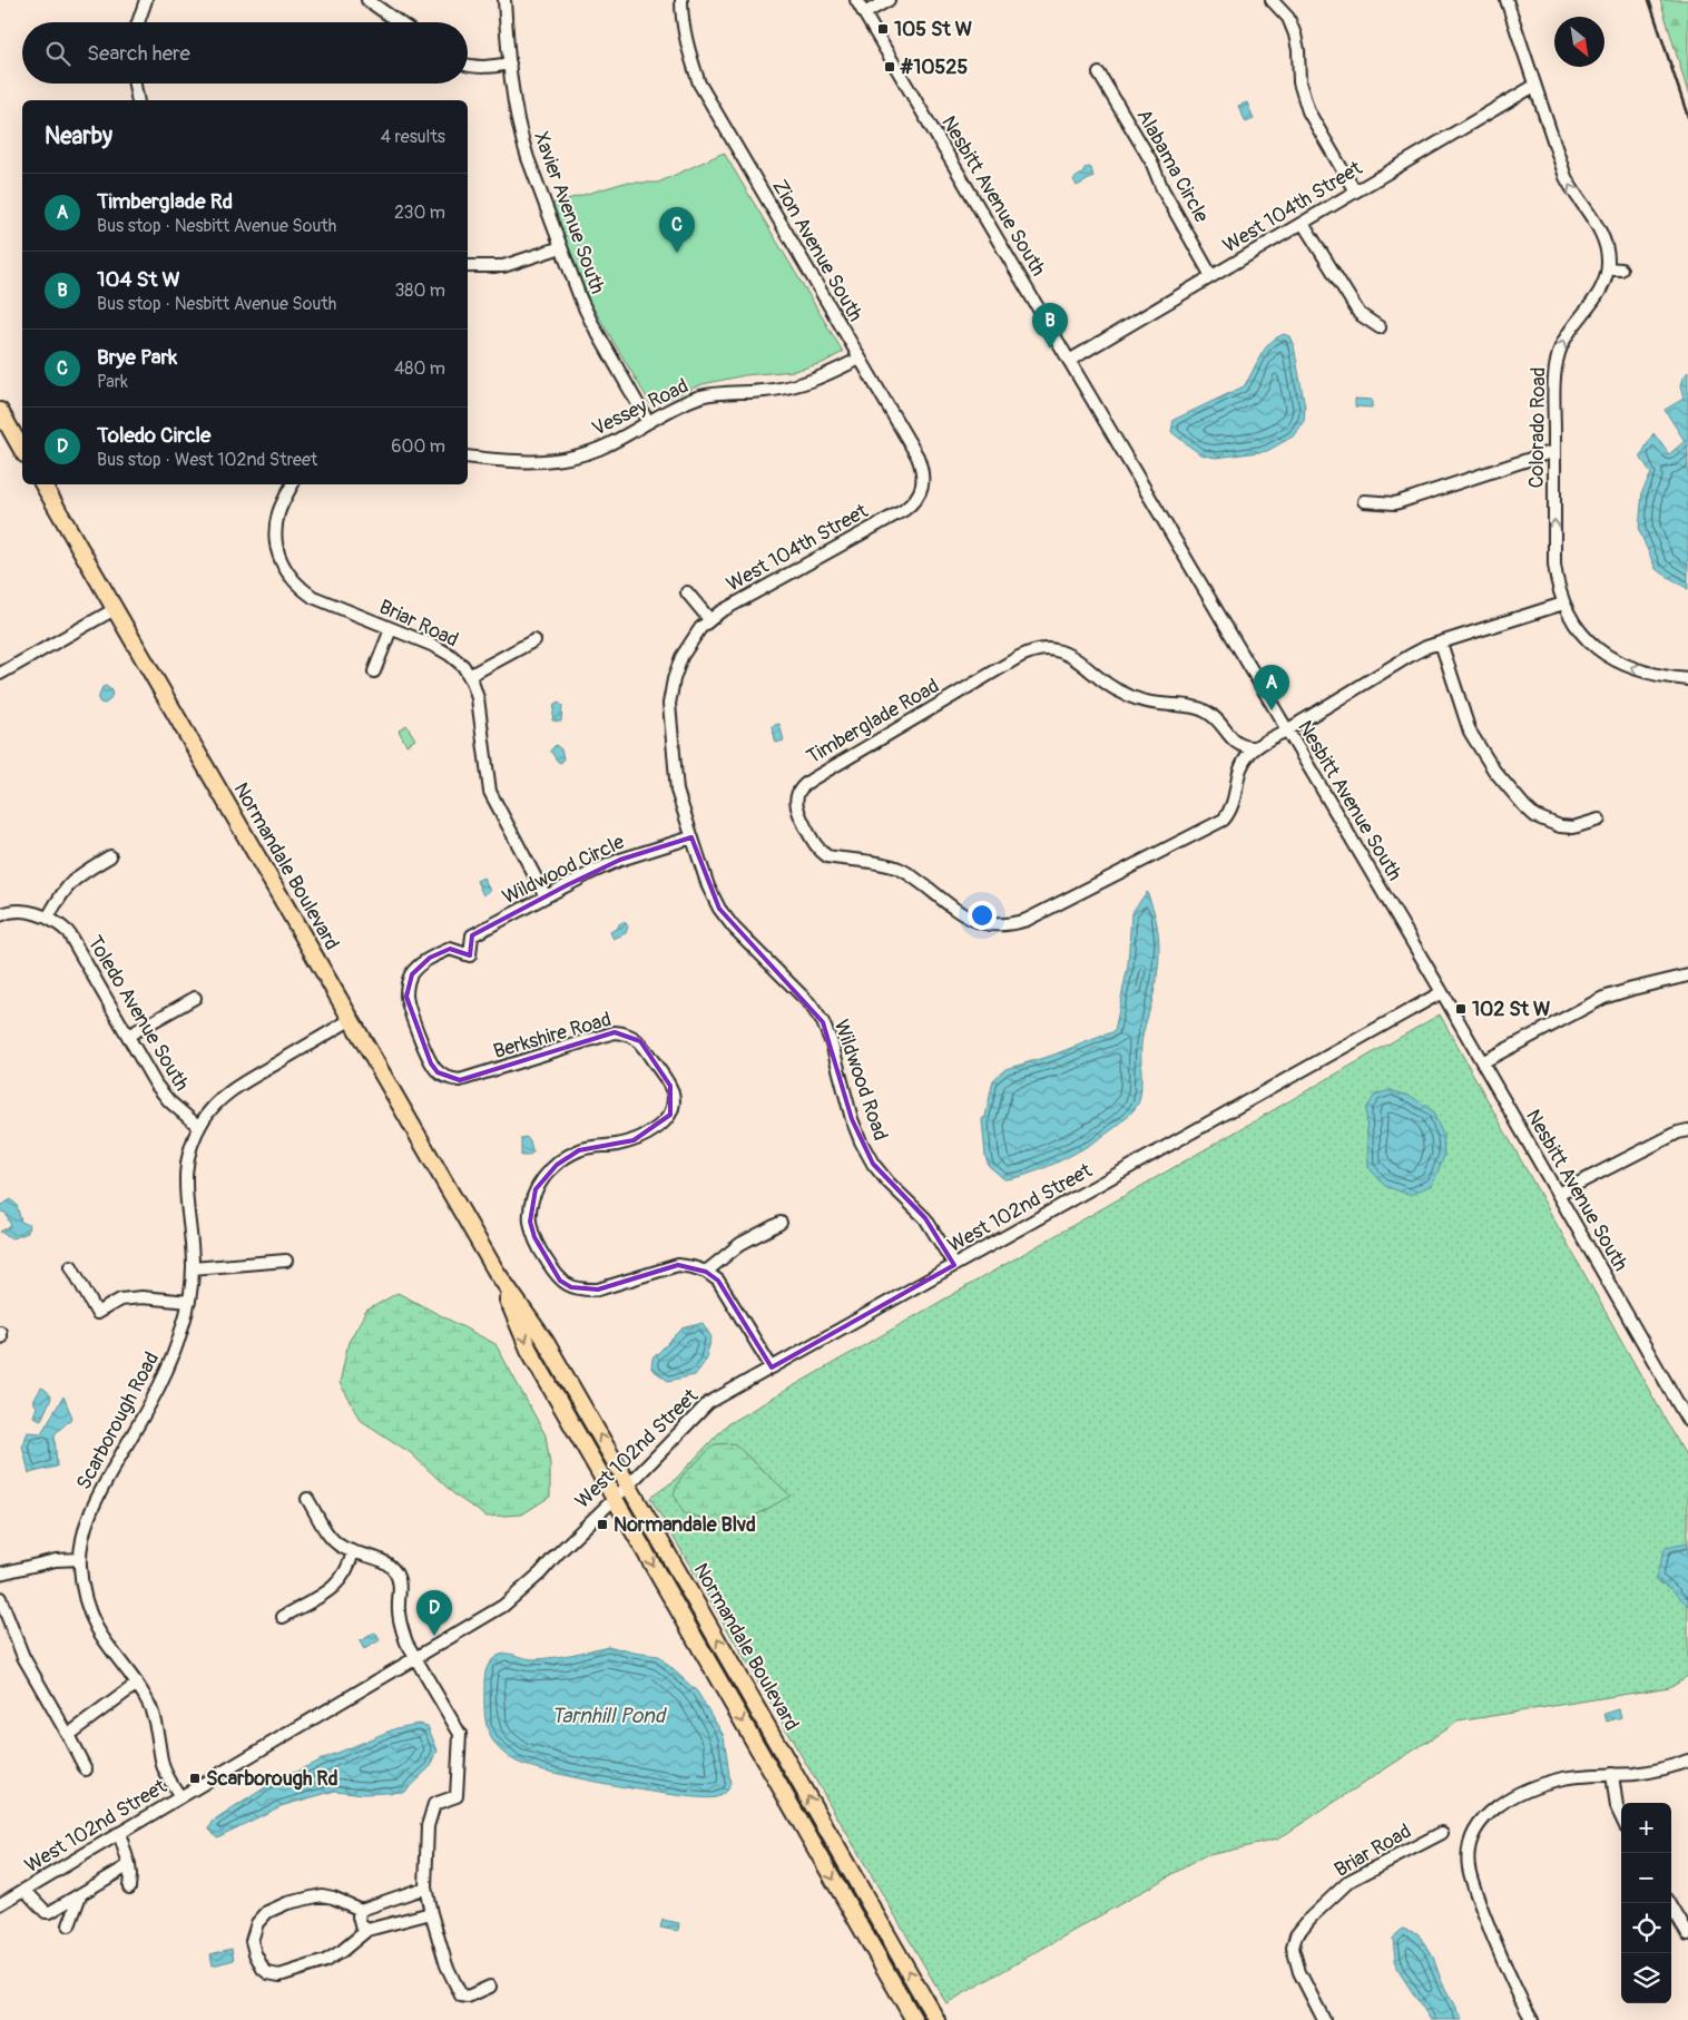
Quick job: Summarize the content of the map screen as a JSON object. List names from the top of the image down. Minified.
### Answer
{"streets":{"main road":["Normandale Boulevard"],"street":["Alabama Circle","Nesbitt Avenue South","West 104th Street","Xavier Avenue South","Zion Avenue South","Vessey Road","Colorado Road","Briar Road","Timberglade Road","Wildwood Circle","Toledo Avenue South","Berkshire Road","Wildwood Road","West 102nd Street","Scarborough Road"]},"crossings":[["Alabama Circle","West 104th Street"],["Nesbitt Avenue South","West 104th Street"],["Nesbitt Avenue South","West 102nd Street"],["West 104th Street","Zion Avenue South"],["West 104th Street","Colorado Road"],["West 104th Street","Wildwood Road"],["Xavier Avenue South","Vessey Road"],["Zion Avenue South","Vessey Road"],["Briar Road","Wildwood Circle"],["Normandale Boulevard","West 102nd Street"],["Normandale Boulevard","Scarborough Road"],["Wildwood Circle","Berkshire Road"],["Wildwood Circle","Wildwood Road"],["Toledo Avenue South","Scarborough Road"],["Wildwood Road","West 102nd Street"],["West 102nd Street","Scarborough Road"]],"one_way":["Colorado Road"],"water":["Tarnhill Pond"],"places":{"transit":["105 St W","#10525","102 St W","Normandale Blvd","Scarborough Rd"]},"north":"bottom right","page":{"search":"Search here","heading":["Nearby","4 results"],"list":[{"mark":"A","name":"Timberglade Rd","note":"Bus stop · Nesbitt Avenue South","value":"230 m"},{"mark":"B","name":"104 St W","note":"Bus stop · Nesbitt Avenue South","value":"380 m"},{"mark":"C","name":"Brye Park","note":"Park","value":"480 m"},{"mark":"D","name":"Toledo Circle","note":"Bus stop · West 102nd Street","value":"600 m"}],"pins":["C","B","A","D"],"map_buttons":["+","−"]}}
